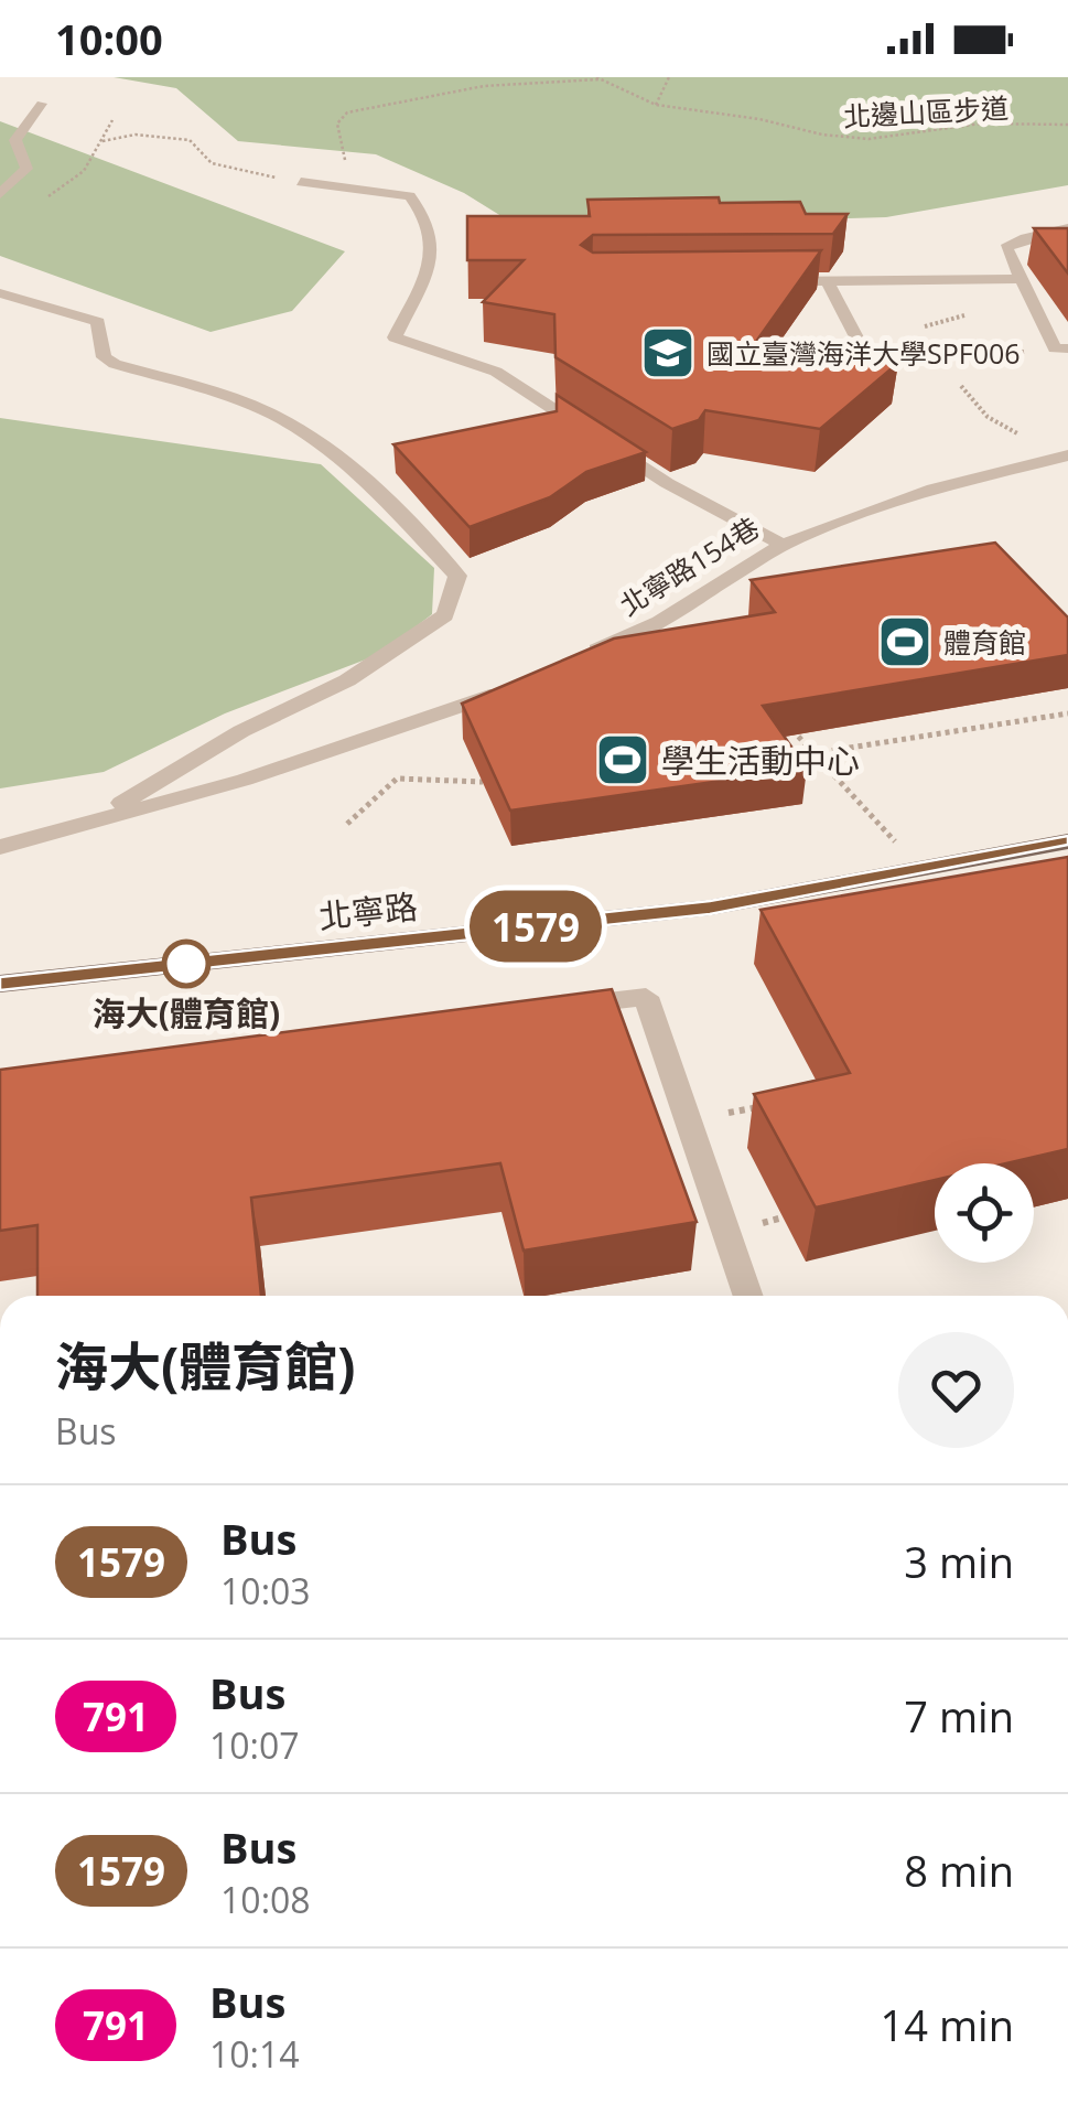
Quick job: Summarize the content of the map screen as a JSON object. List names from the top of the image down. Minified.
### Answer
{"streets":{"main road":["北寧路"],"street":["北寧路154巷"],"path":["北邊山區步道"]},"places":{"school or university":["國立臺灣海洋大學SPF006"],"sports":["體育館","學生活動中心"],"other":["海大(體育館)"]},"lines":["bus line 1579"],"page":{"status":"10:00","on_map":"1579","heading":["海大(體育館)","Bus"],"list":[{"mark":"1579","name":"Bus","note":"10:03","value":"3 min"},{"mark":"791","name":"Bus","note":"10:07","value":"7 min"},{"mark":"1579","name":"Bus","note":"10:08","value":"8 min"},{"mark":"791","name":"Bus","note":"10:14","value":"14 min"}]}}
